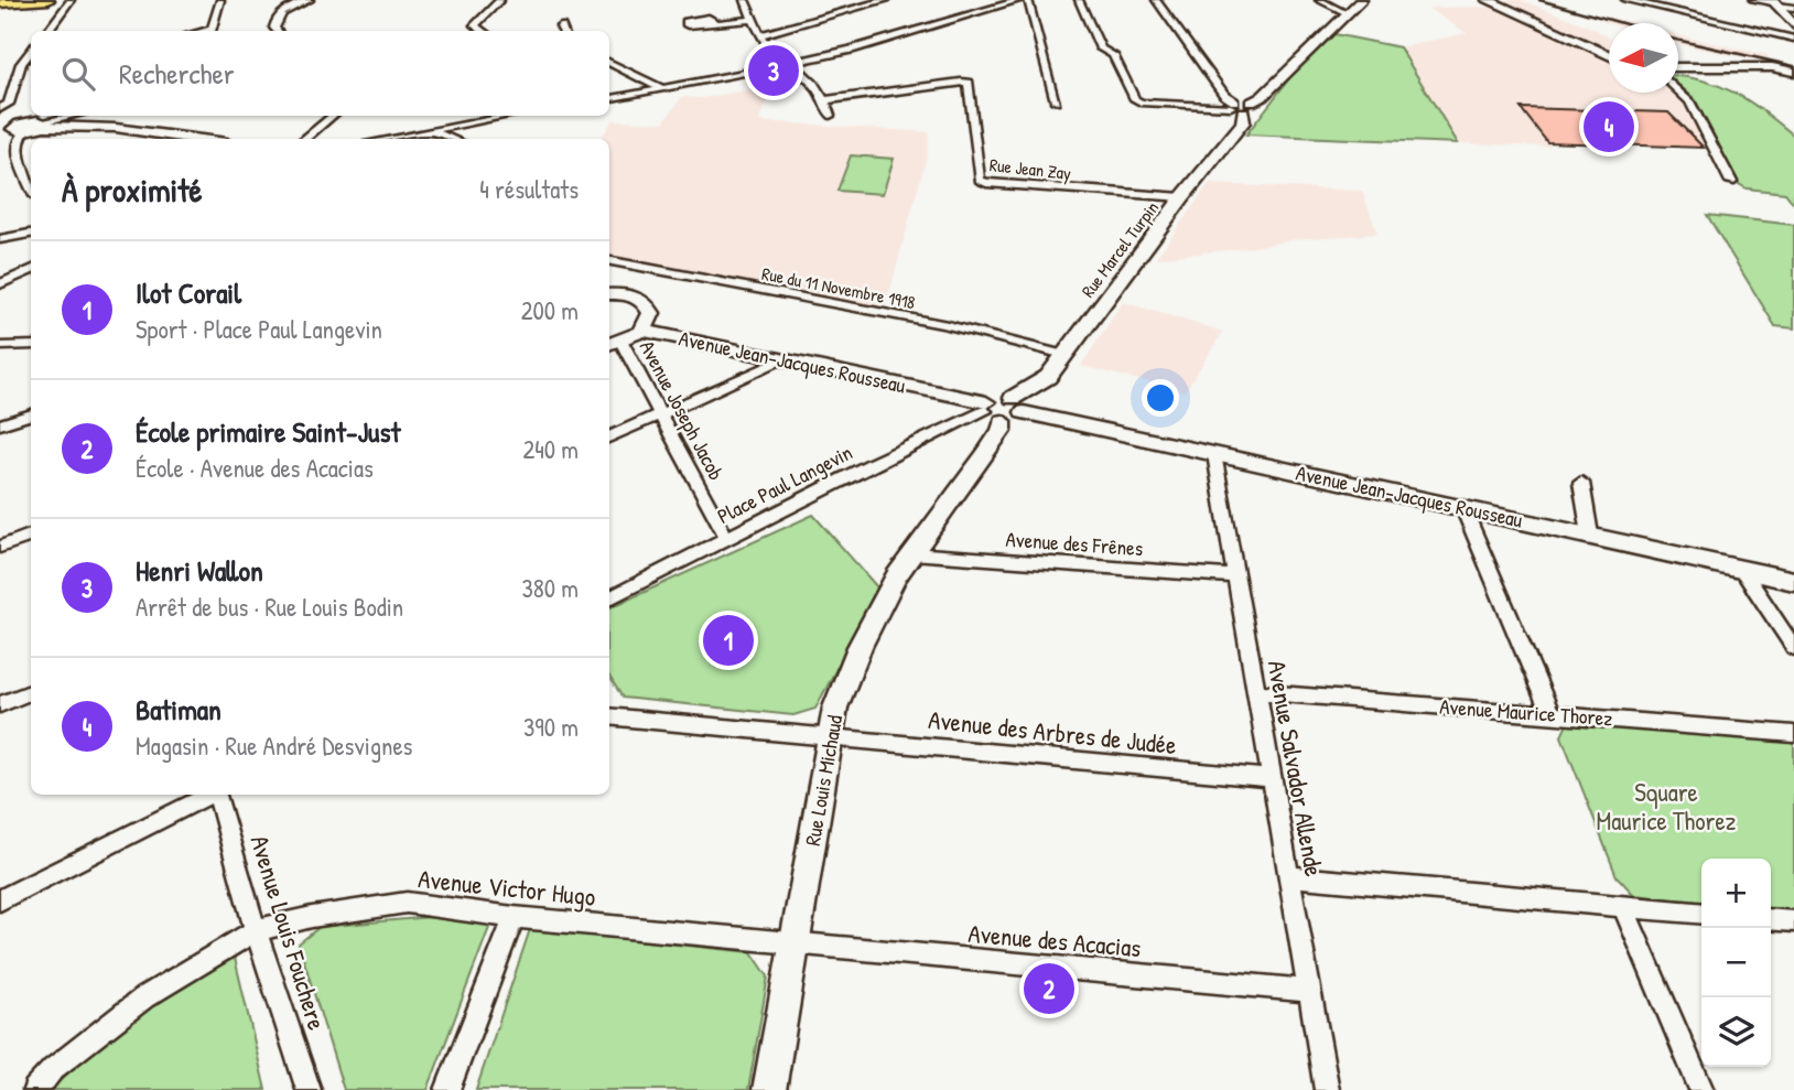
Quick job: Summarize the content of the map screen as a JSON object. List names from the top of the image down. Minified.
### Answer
{"streets":{"street":["Rue Jean Zay","Rue Marcel Turpin","Rue du 11 Novembre 1918","Avenue Jean-Jacques Rousseau","Avenue Joseph Jacob","Place Paul Langevin","Avenue des Frênes","Avenue Maurice Thorez","Avenue des Arbres de Judée","Avenue Salvador Allende","Rue Louis Michaud","Avenue Victor Hugo","Avenue Louis Fouchere","Avenue des Acacias"]},"crossings":[["Rue Jean Zay","Rue Marcel Turpin"],["Rue Marcel Turpin","Rue du 11 Novembre 1918"],["Rue Marcel Turpin","Avenue Jean-Jacques Rousseau"],["Avenue Jean-Jacques Rousseau","Place Paul Langevin"],["Avenue Jean-Jacques Rousseau","Avenue Salvador Allende"],["Avenue Jean-Jacques Rousseau","Rue Louis Michaud"],["Avenue Joseph Jacob","Place Paul Langevin"],["Place Paul Langevin","Rue Louis Michaud"],["Avenue des Frênes","Avenue Salvador Allende"],["Avenue des Frênes","Rue Louis Michaud"],["Avenue Maurice Thorez","Avenue Salvador Allende"],["Avenue des Arbres de Judée","Avenue Salvador Allende"],["Avenue des Arbres de Judée","Rue Louis Michaud"],["Avenue Salvador Allende","Avenue des Acacias"],["Rue Louis Michaud","Avenue Victor Hugo"],["Rue Louis Michaud","Avenue des Acacias"],["Avenue Victor Hugo","Avenue Louis Fouchere"],["Avenue Victor Hugo","Avenue des Acacias"]],"parks":["Square Maurice Thorez"],"north":"left","page":{"search":"Rechercher","pins":["3","4","1","2"],"heading":["À proximité","4 résultats"],"list":[{"mark":"1","name":"Ilot Corail","note":"Sport · Place Paul Langevin","value":"200 m"},{"mark":"2","name":"École primaire Saint-Just","note":"École · Avenue des Acacias","value":"240 m"},{"mark":"3","name":"Henri Wallon","note":"Arrêt de bus · Rue Louis Bodin","value":"380 m"},{"mark":"4","name":"Batiman","note":"Magasin · Rue André Desvignes","value":"390 m"}],"map_buttons":["+","−"]}}
